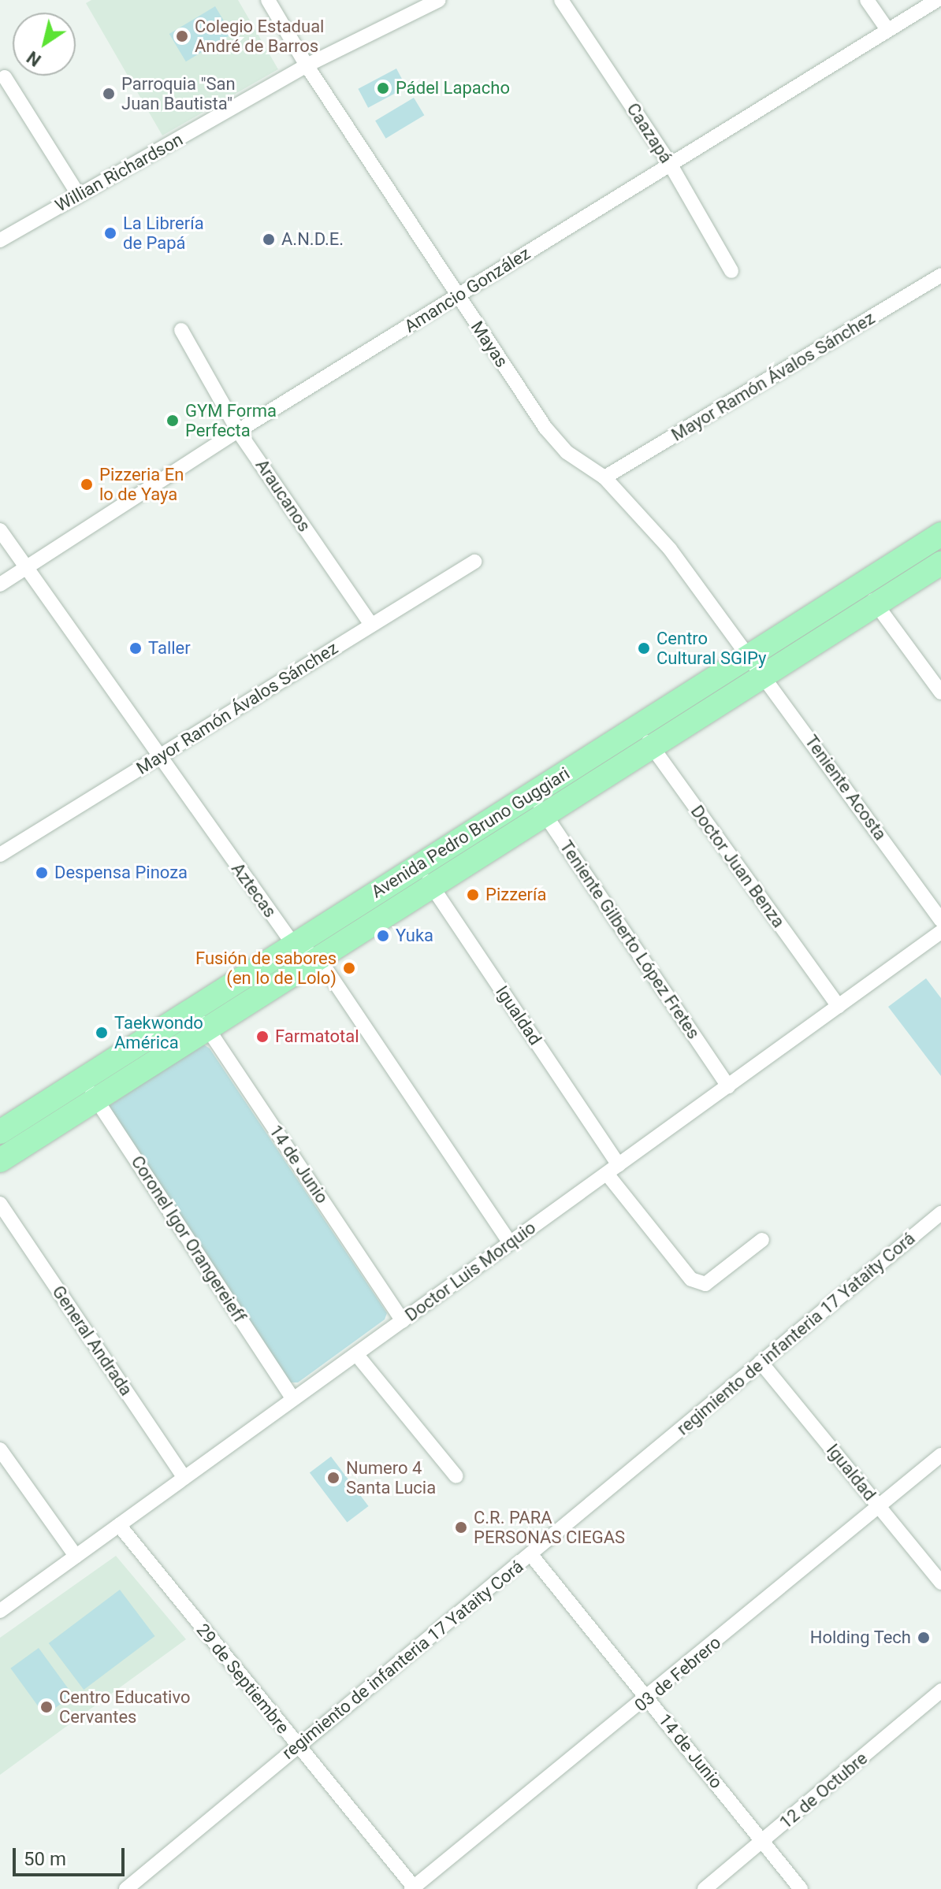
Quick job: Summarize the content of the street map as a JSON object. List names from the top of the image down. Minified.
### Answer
{"streets":{"main road":["Avenida Pedro Bruno Guggiari"],"street":["Caazapá","Willian Richardson","Amancio González","Mayas","Mayor Ramón Ávalos Sánchez","Araucanos","Teniente Acosta","Doctor Juan Benza","Aztecas","Teniente Gilberto López Fretes","Igualdad","14 de Junio","Coronel Igor Orangereieff","Doctor Luis Morquio","regimiento de infanteria 17 Yataity Corá","General Andrada","03 de Febrero","29 de Septiembre","12 de Octubre"]},"crossings":[["Caazapá","Amancio González"],["Willian Richardson","Mayas"],["Amancio González","Mayas"],["Amancio González","Araucanos"],["Amancio González","Aztecas"],["Mayas","Mayor Ramón Ávalos Sánchez"],["Mayas","Teniente Acosta"],["Mayas","Avenida Pedro Bruno Guggiari"],["Mayor Ramón Ávalos Sánchez","Araucanos"],["Mayor Ramón Ávalos Sánchez","Aztecas"],["Teniente Acosta","Avenida Pedro Bruno Guggiari"],["Avenida Pedro Bruno Guggiari","Doctor Juan Benza"],["Avenida Pedro Bruno Guggiari","Aztecas"],["Avenida Pedro Bruno Guggiari","Teniente Gilberto López Fretes"],["Avenida Pedro Bruno Guggiari","Igualdad"],["Avenida Pedro Bruno Guggiari","14 de Junio"],["Avenida Pedro Bruno Guggiari","Coronel Igor Orangereieff"],["Doctor Juan Benza","Doctor Luis Morquio"],["Aztecas","Doctor Luis Morquio"],["Teniente Gilberto López Fretes","Doctor Luis Morquio"],["Igualdad","Doctor Luis Morquio"],["Igualdad","regimiento de infanteria 17 Yataity Corá"],["Igualdad","03 de Febrero"],["14 de Junio","Doctor Luis Morquio"],["14 de Junio","regimiento de infanteria 17 Yataity Corá"],["14 de Junio","03 de Febrero"],["14 de Junio","12 de Octubre"],["Coronel Igor Orangereieff","Doctor Luis Morquio"],["Doctor Luis Morquio","General Andrada"],["Doctor Luis Morquio","29 de Septiembre"],["regimiento de infanteria 17 Yataity Corá","29 de Septiembre"],["03 de Febrero","29 de Septiembre"]],"places":["Colegio Estadual André de Barros","Pádel Lapacho","Parroquia \"San Juan Bautista\"","La Librería de Papá","A.N.D.E.","GYM Forma Perfecta","Pizzeria En lo de Yaya","Taller","Centro Cultural SGIPy","Despensa Pinoza","Pizzería","Yuka","Fusión de sabores (en lo de Lolo)","Taekwondo América","Farmatotal","Numero 4 Santa Lucia","C.R. PARA PERSONAS CIEGAS","Holding Tech","Centro Educativo Cervantes"],"scale_bar":"50 m","north":"bottom left"}
